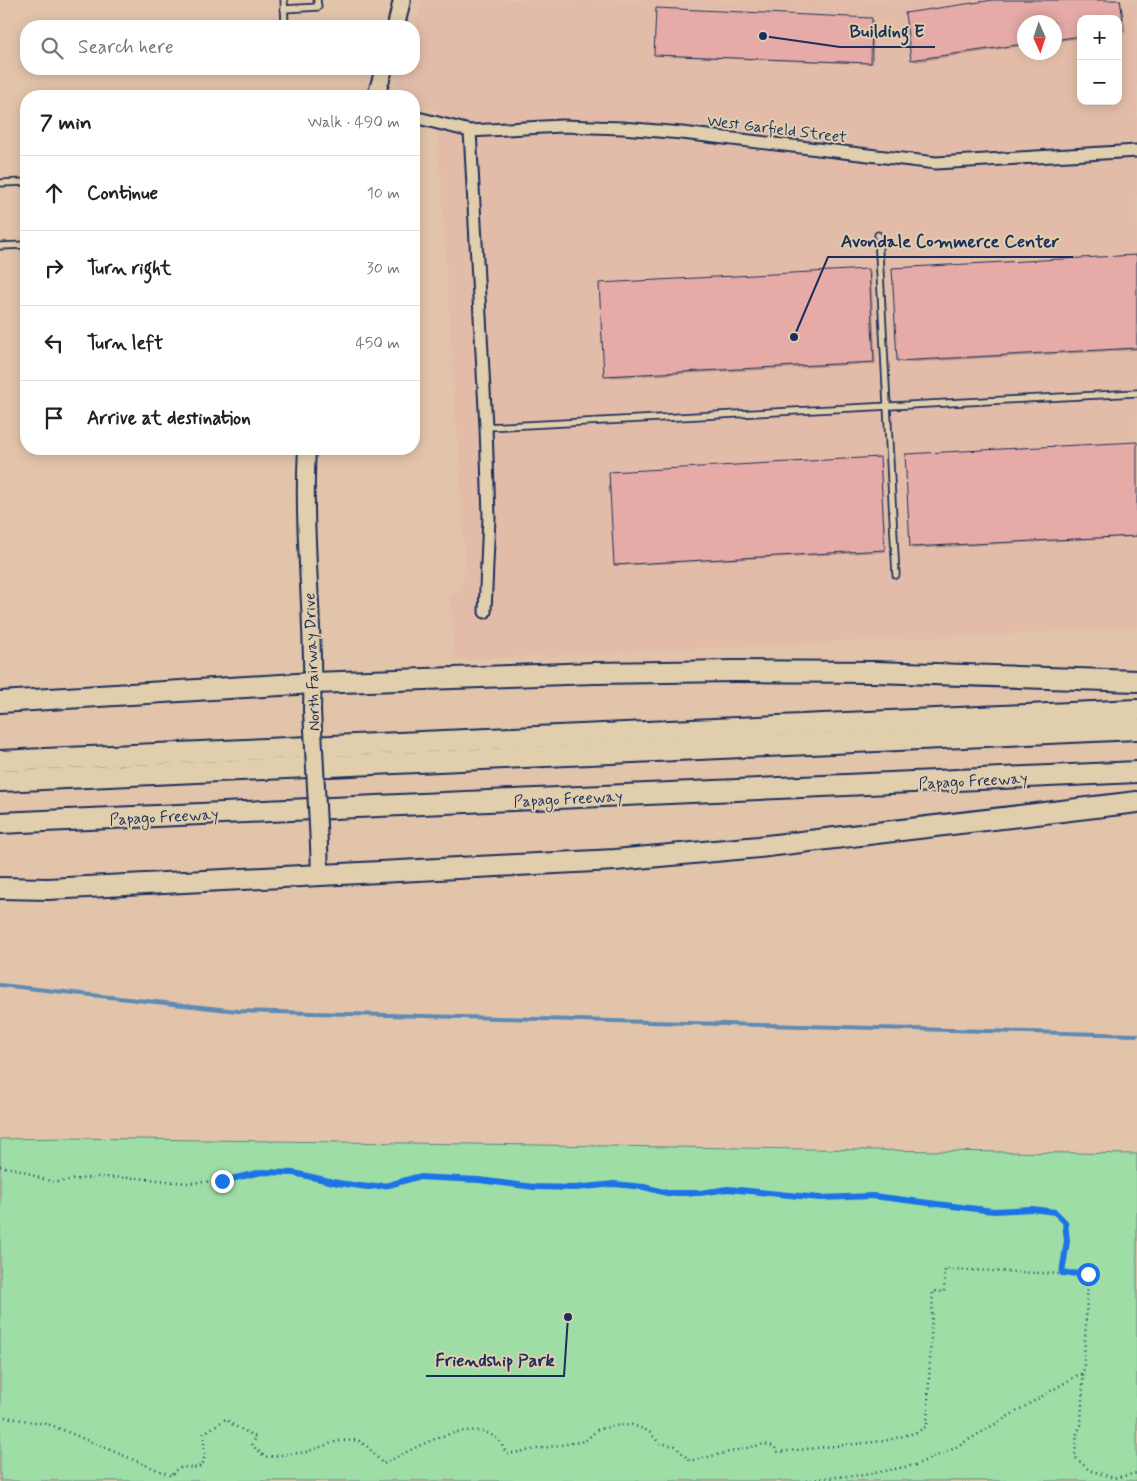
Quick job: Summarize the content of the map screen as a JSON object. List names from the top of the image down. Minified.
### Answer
{"streets":{"highway":["Papago Freeway"],"street":["West Garfield Street","North Fairway Drive"]},"places":["Building E","Avondale Commerce Center","Friendship Park"],"north":"bottom","page":{"map_buttons":["+","−"],"search":"Search here","heading":["7 min","Walk · 490 m"],"list":[["Continue","10 m"],["Turn right","30 m"],["Turn left","450 m"],"Arrive at destination"]}}
